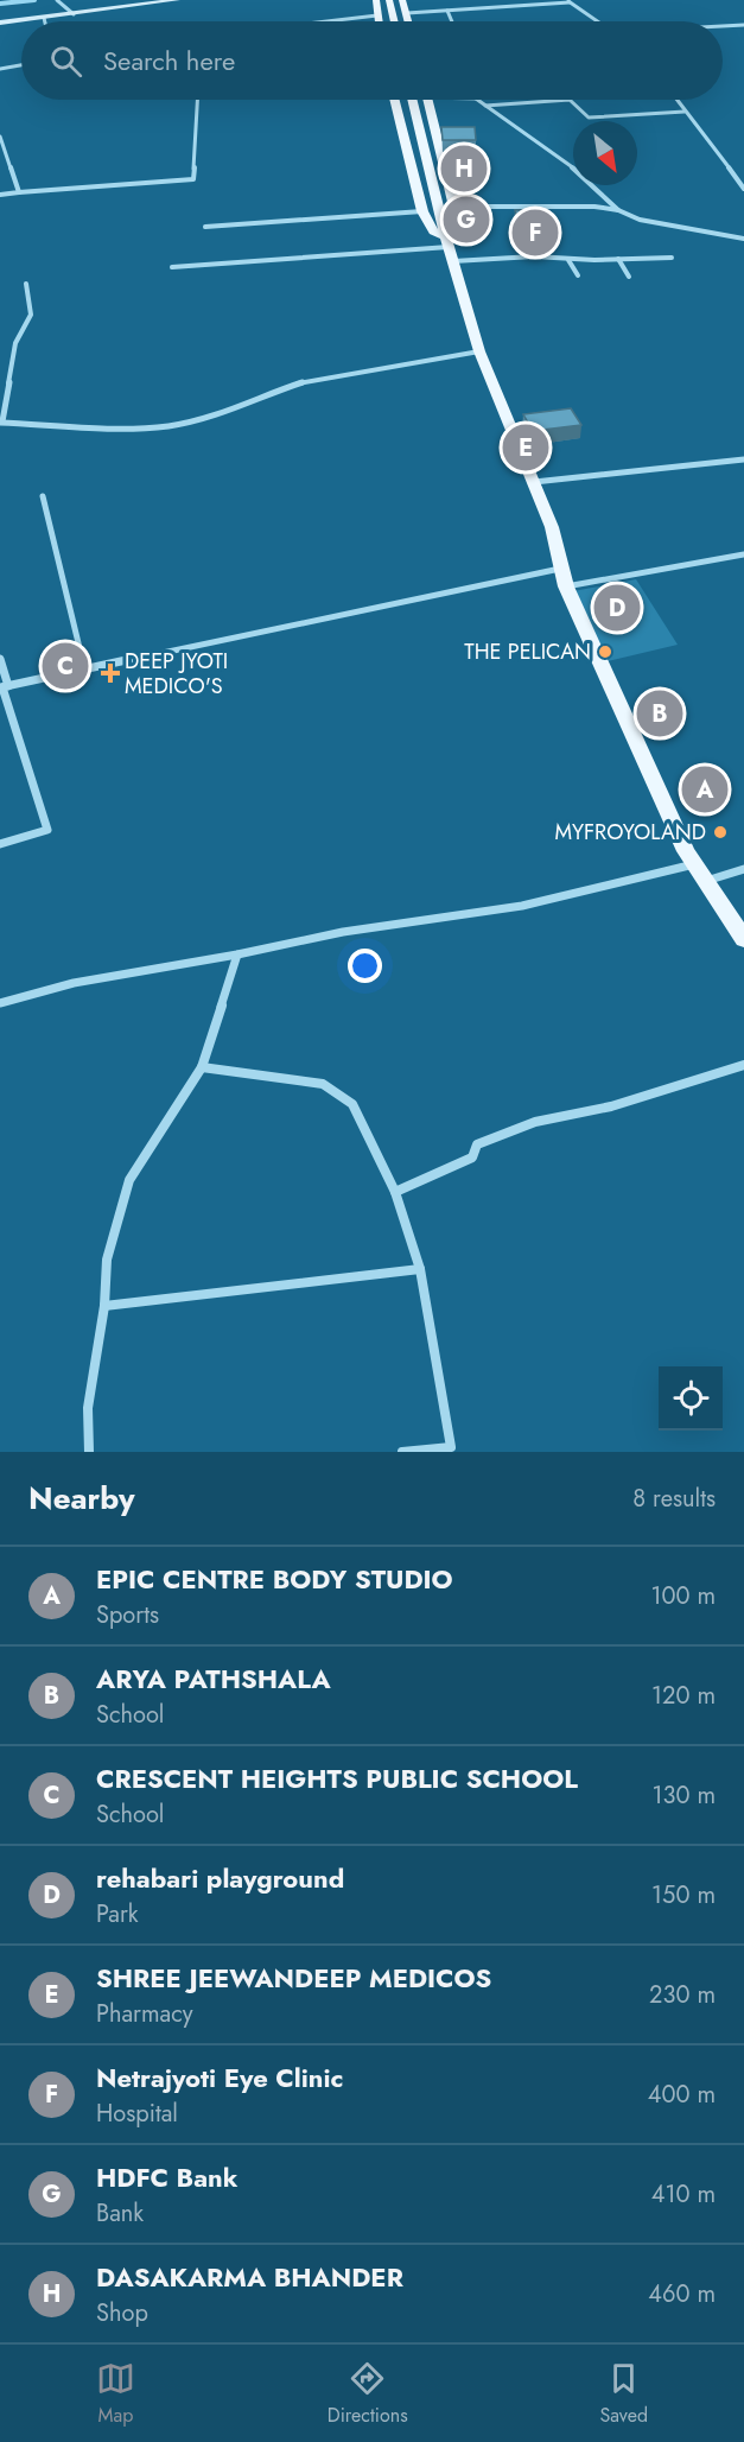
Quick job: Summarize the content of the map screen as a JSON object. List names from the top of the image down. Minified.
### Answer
{"places":{"other":["THE PELICAN","MYFROYOLAND"],"health":["DEEP JYOTI MEDICO'S"]},"north":"bottom right","page":{"search":"Search here","pins":["H","G","F","E","D","C","B","A"],"heading":["Nearby","8 results"],"list":[{"mark":"A","name":"EPIC CENTRE BODY STUDIO","note":"Sports","value":"100 m"},{"mark":"B","name":"ARYA PATHSHALA","note":"School","value":"120 m"},{"mark":"C","name":"CRESCENT HEIGHTS PUBLIC SCHOOL","note":"School","value":"130 m"},{"mark":"D","name":"rehabari playground","note":"Park","value":"150 m"},{"mark":"E","name":"SHREE JEEWANDEEP MEDICOS","note":"Pharmacy","value":"230 m"},{"mark":"F","name":"Netrajyoti Eye Clinic","note":"Hospital","value":"400 m"},{"mark":"G","name":"HDFC Bank","note":"Bank","value":"410 m"},{"mark":"H","name":"DASAKARMA BHANDER","note":"Shop","value":"460 m"}],"nav":["Map","Directions","Saved"]}}
